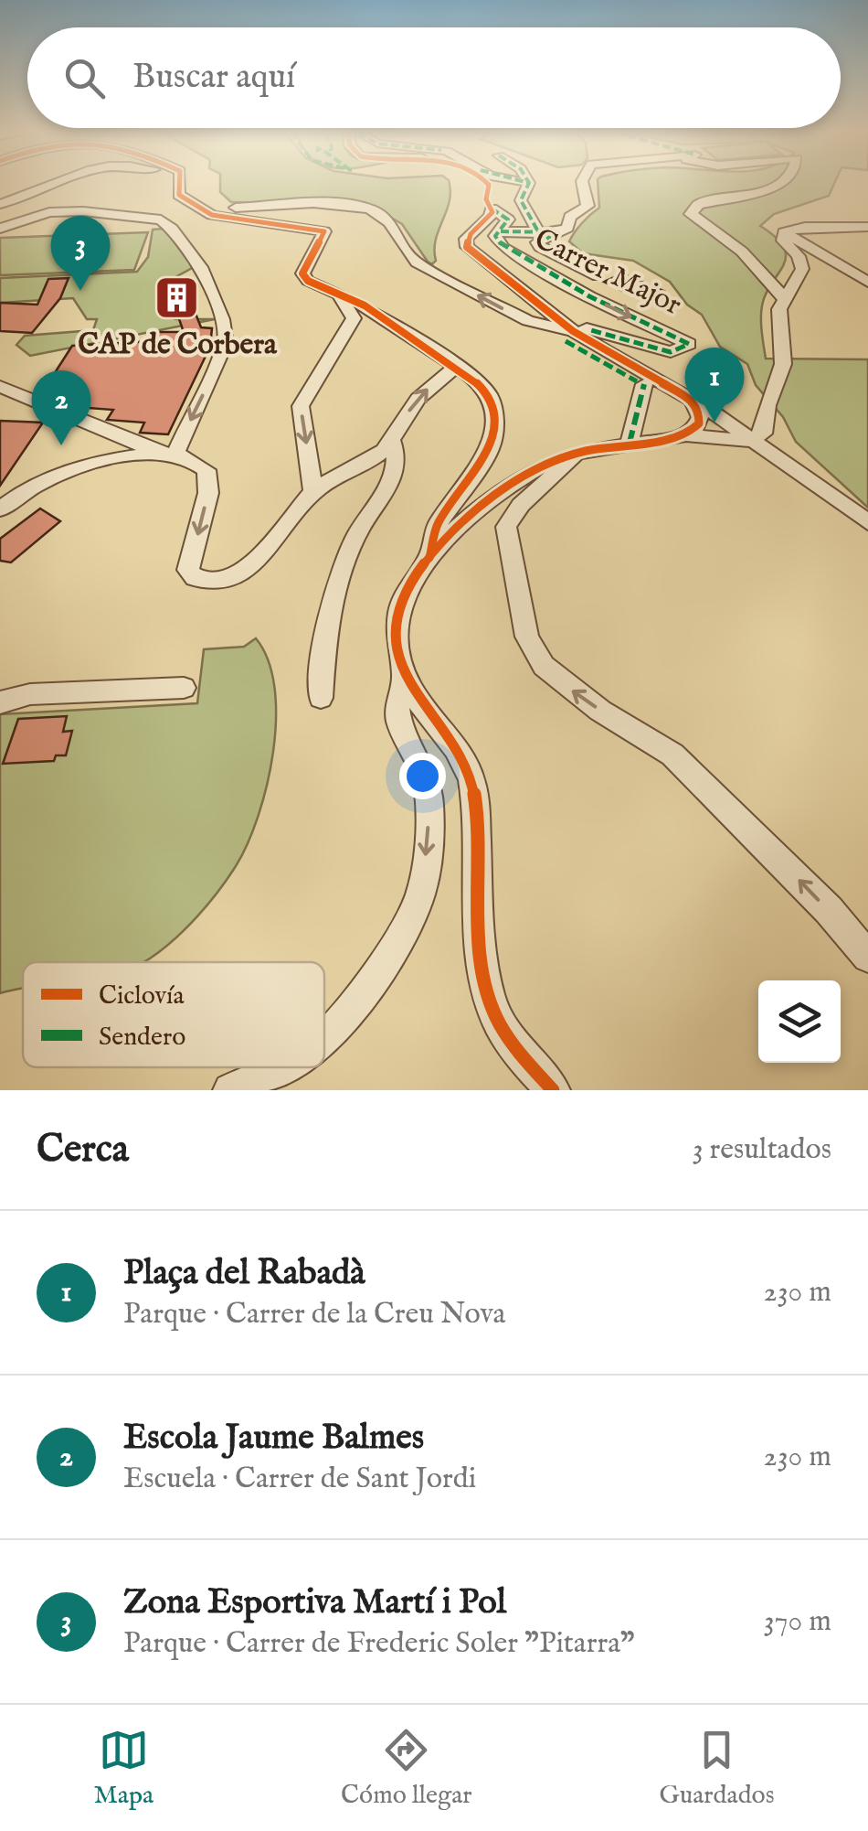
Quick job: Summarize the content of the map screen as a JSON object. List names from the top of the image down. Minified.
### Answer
{"streets":{"street":["Carrer Major"]},"places":{"building":["CAP de Corbera"]},"legend":["Ciclovía","Sendero"],"page":{"search":"Buscar aquí","pins":["3","1","2"],"heading":["Cerca","3 resultados"],"list":[{"mark":"1","name":"Plaça del Rabadà","note":"Parque · Carrer de la Creu Nova","value":"230 m"},{"mark":"2","name":"Escola Jaume Balmes","note":"Escuela · Carrer de Sant Jordi","value":"230 m"},{"mark":"3","name":"Zona Esportiva Martí i Pol","note":"Parque · Carrer de Frederic Soler \"Pitarra\"","value":"370 m"}],"nav":["Mapa","Cómo llegar","Guardados"]}}
